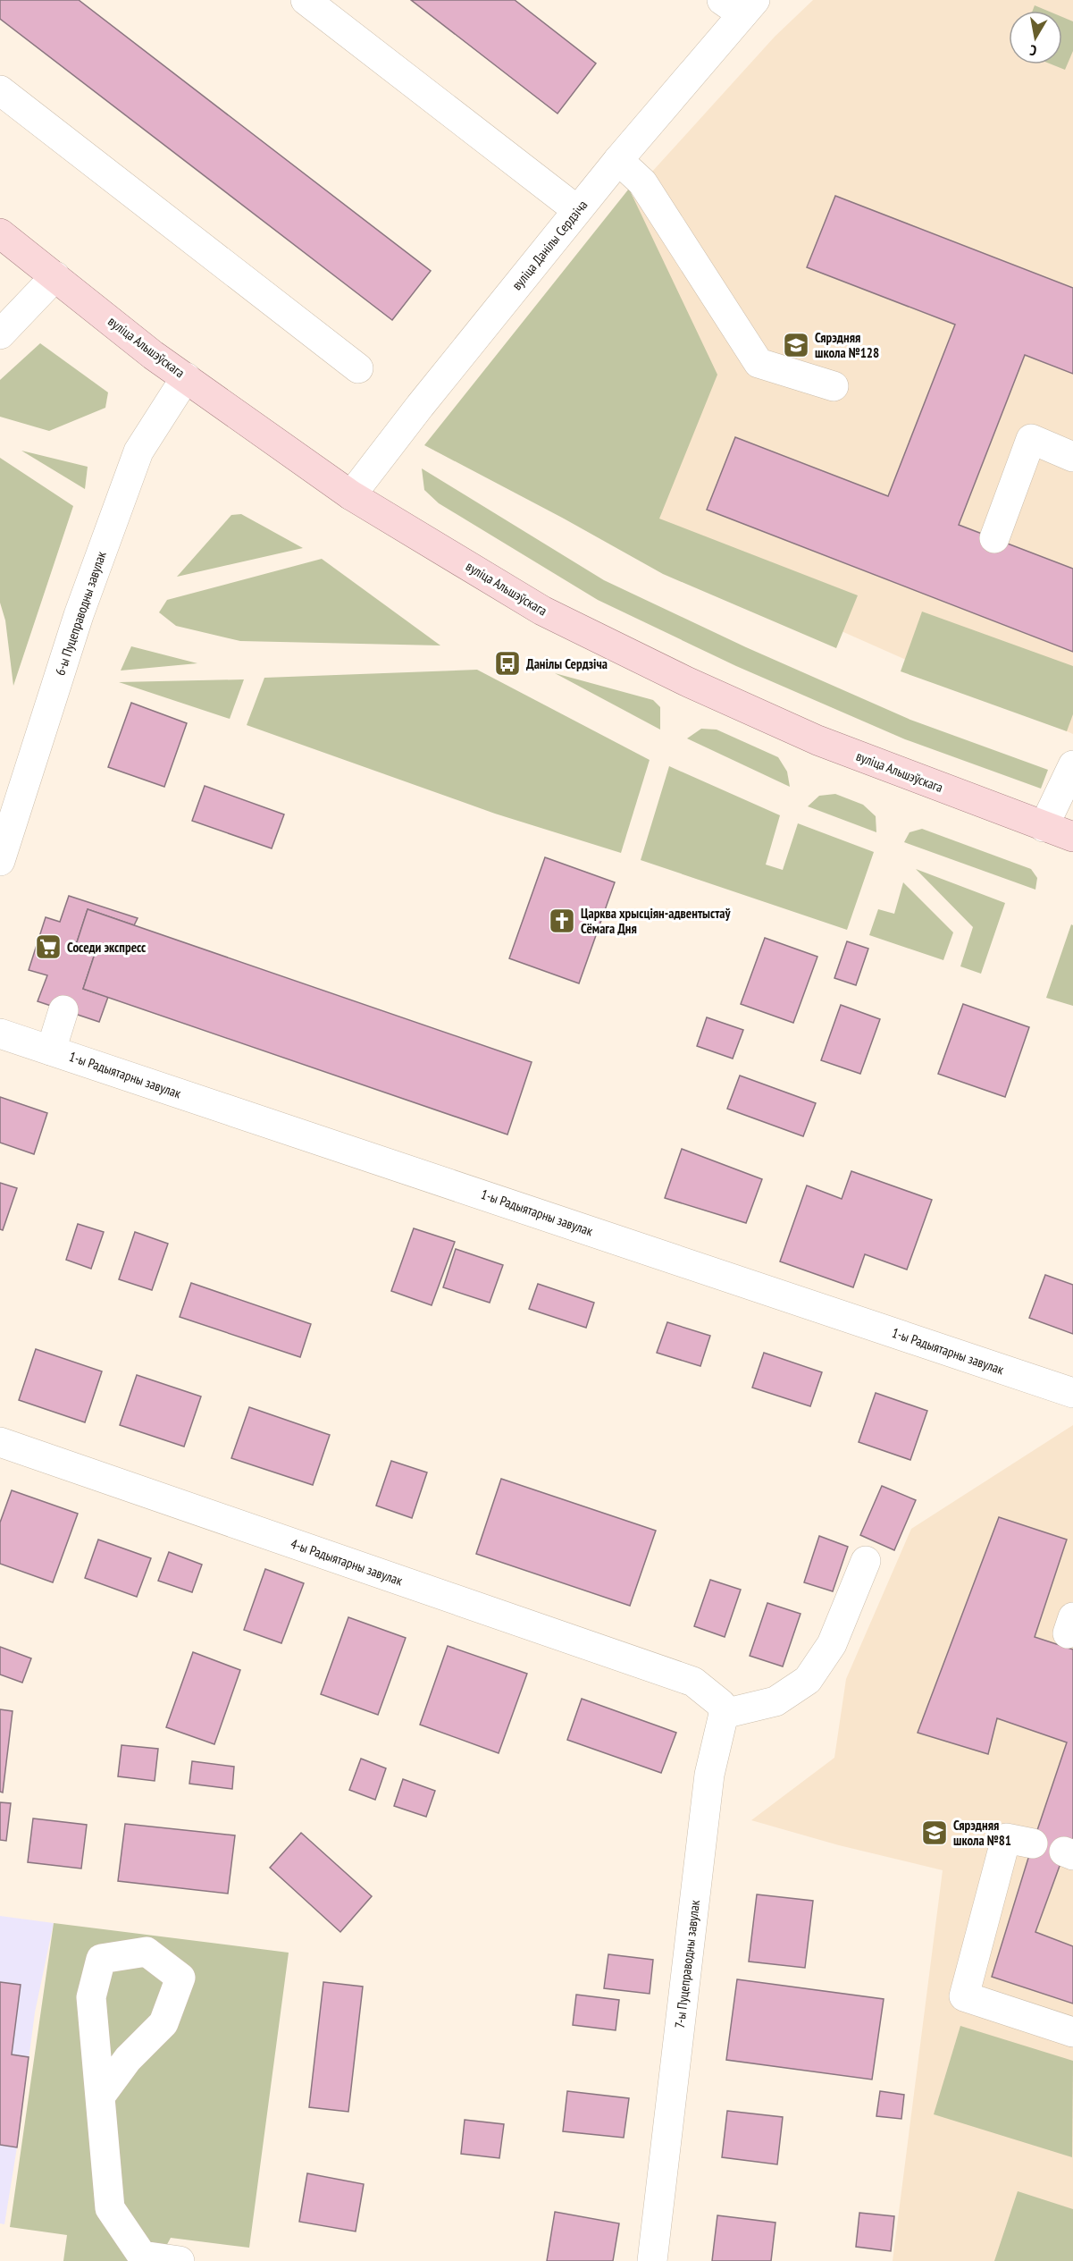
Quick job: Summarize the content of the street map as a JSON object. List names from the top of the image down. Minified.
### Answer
{"streets":{"main road":["вуліца Альшэўскага"],"street":["вуліца Данілы Сердзіча","6-ы Пуцеправодны завулак","1-ы Радыятарны завулак","4-ы Радыятарны завулак","7-ы Пуцеправодны завулак"]},"crossings":[["вуліца Данілы Сердзіча","вуліца Альшэўскага"],["вуліца Альшэўскага","6-ы Пуцеправодны завулак"],["4-ы Радыятарны завулак","7-ы Пуцеправодны завулак"]],"places":{"school or university":["Сярэдняя школа №128","Сярэдняя школа №81"],"bus stop":["Данілы Сердзіча"],"church":["Царква хрысціян-адвентыстаў Сёмага Дня"],"supermarket":["Соседи экспресс"]},"north":"bottom"}
